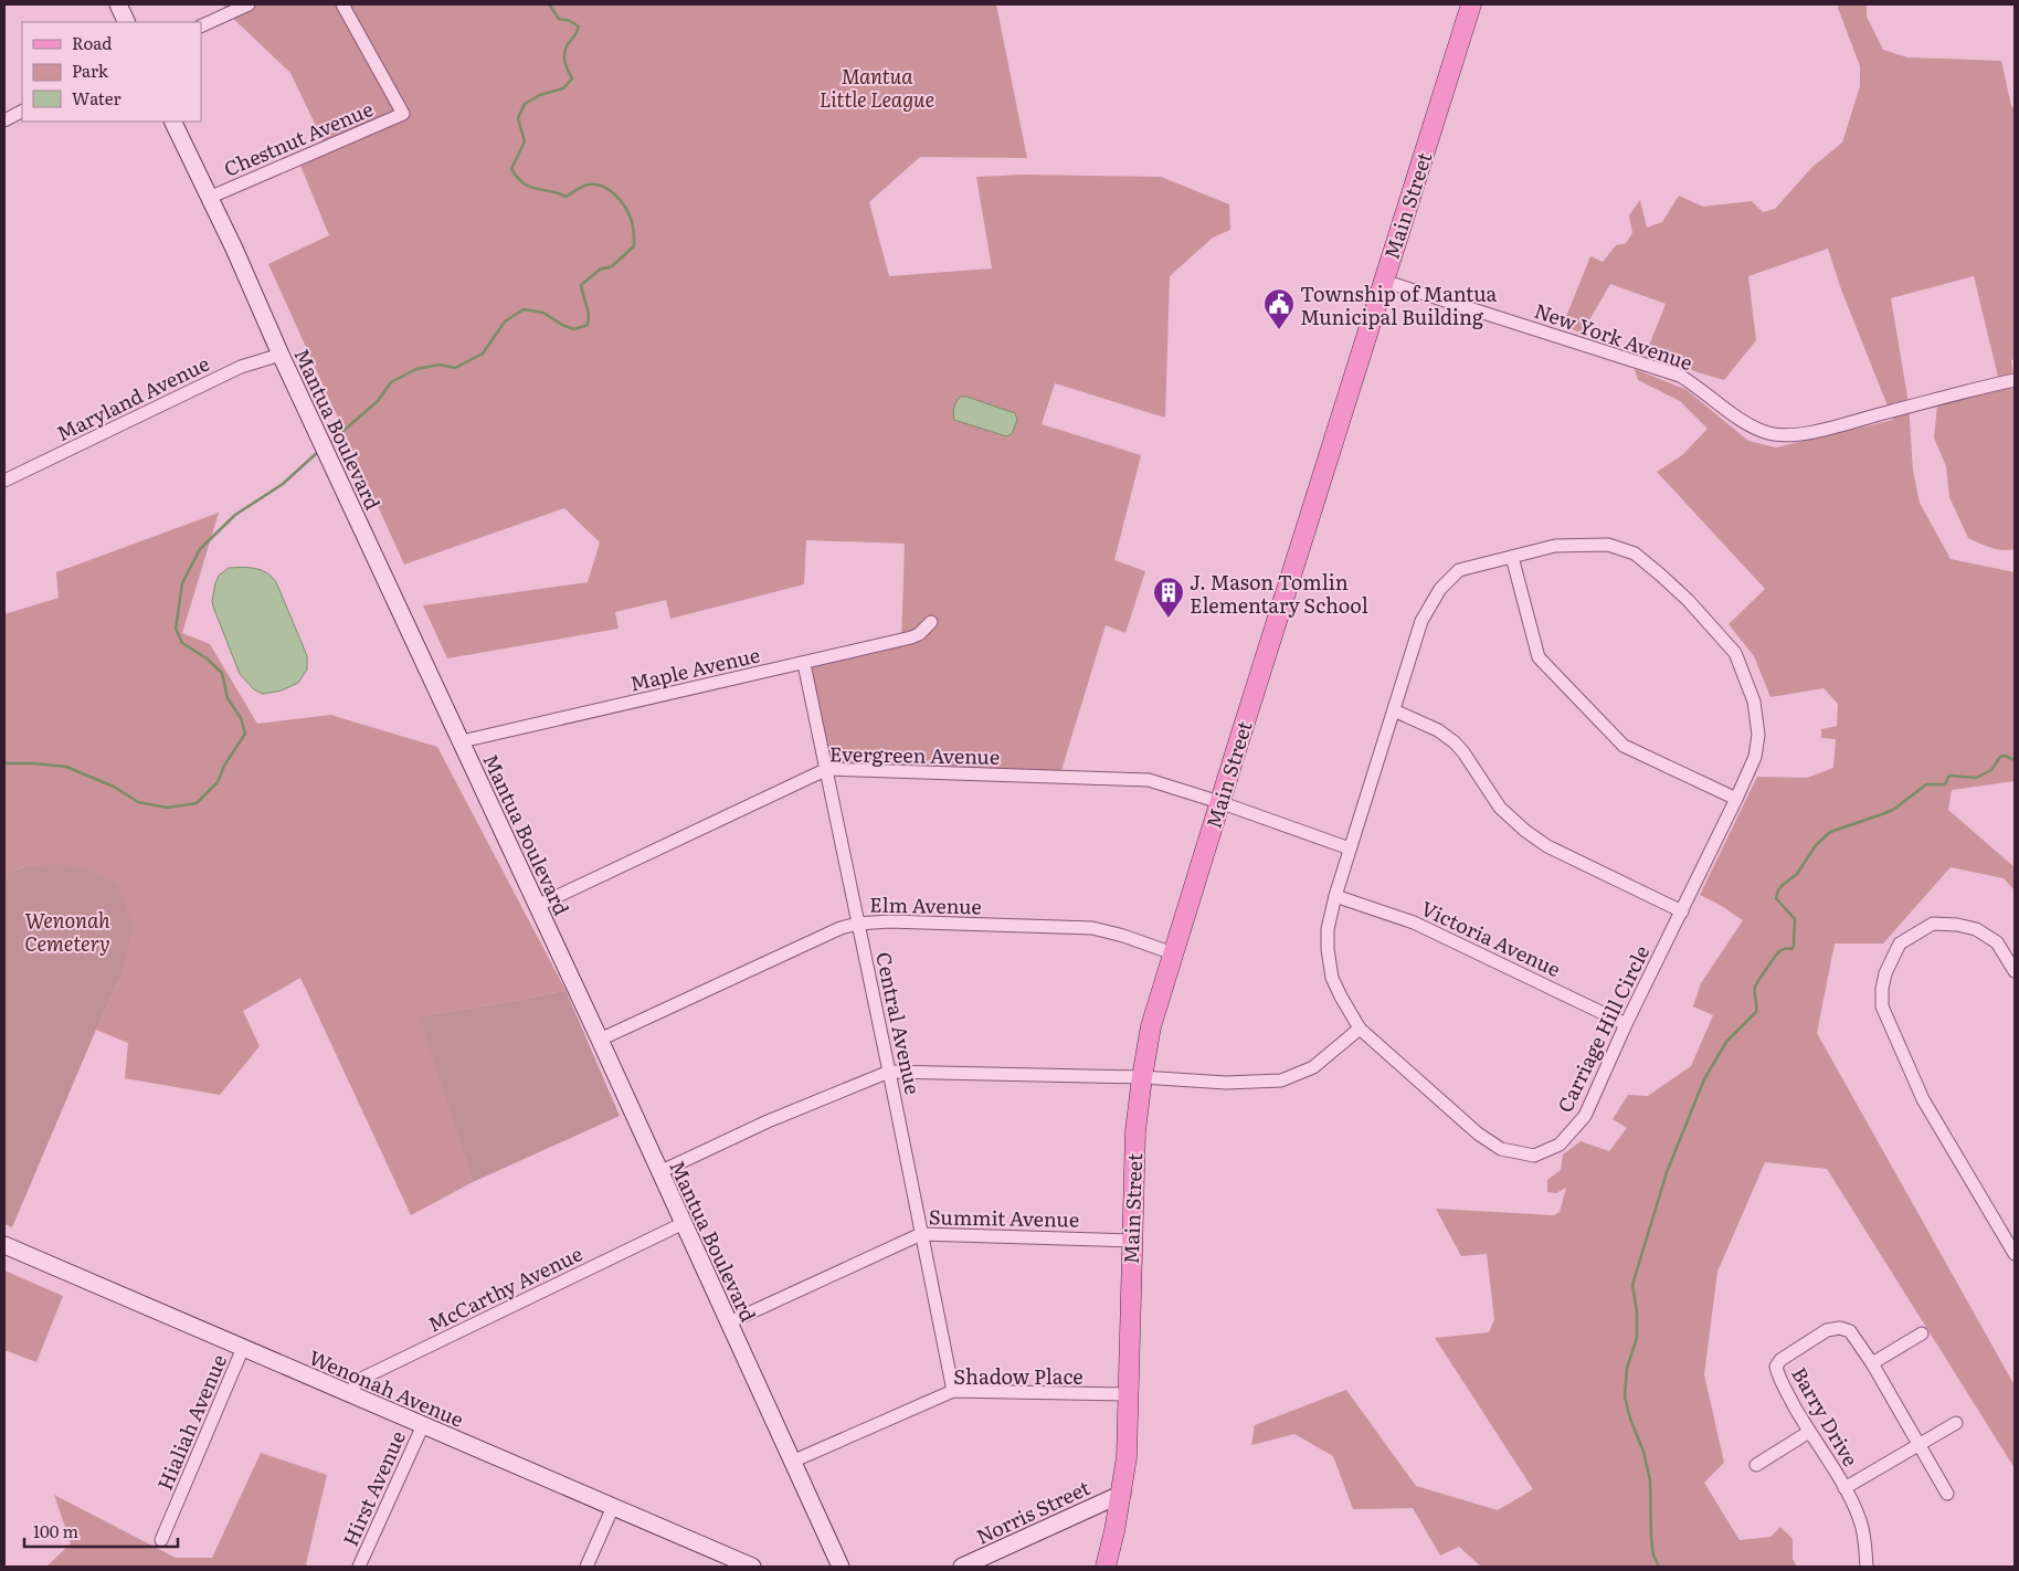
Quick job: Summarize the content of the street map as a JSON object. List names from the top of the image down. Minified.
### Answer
{"streets":{"main road":["Main Street","Mantua Boulevard","Wenonah Avenue","Norris Street"],"street":["Chestnut Avenue","New York Avenue","Maryland Avenue","Maple Avenue","Evergreen Avenue","Elm Avenue","Victoria Avenue","Central Avenue","Carriage Hill Circle","Summit Avenue","McCarthy Avenue","Shadow Place","Barry Drive","Hialiah Avenue","Hirst Avenue"]},"crossings":[["Chestnut Avenue","Mantua Boulevard"],["Main Street","New York Avenue"],["Main Street","Evergreen Avenue"],["Main Street","Elm Avenue"],["Main Street","Summit Avenue"],["Main Street","Shadow Place"],["Main Street","Norris Street"],["Maryland Avenue","Mantua Boulevard"],["Mantua Boulevard","Maple Avenue"],["Mantua Boulevard","Evergreen Avenue"],["Mantua Boulevard","Elm Avenue"],["Mantua Boulevard","Summit Avenue"],["Mantua Boulevard","McCarthy Avenue"],["Mantua Boulevard","Shadow Place"],["Maple Avenue","Central Avenue"],["Evergreen Avenue","Central Avenue"],["Evergreen Avenue","Carriage Hill Circle"],["Elm Avenue","Central Avenue"],["Victoria Avenue","Carriage Hill Circle"],["Central Avenue","Summit Avenue"],["Central Avenue","Shadow Place"],["McCarthy Avenue","Wenonah Avenue"],["Wenonah Avenue","Hialiah Avenue"],["Wenonah Avenue","Hirst Avenue"]],"parks":["Mantua Little League","Wenonah Cemetery"],"places":{"public building":["Township of Mantua Municipal Building"],"building":["J. Mason Tomlin Elementary School"]},"legend":["Road","Park","Water"],"scale_bar":"100 m"}
